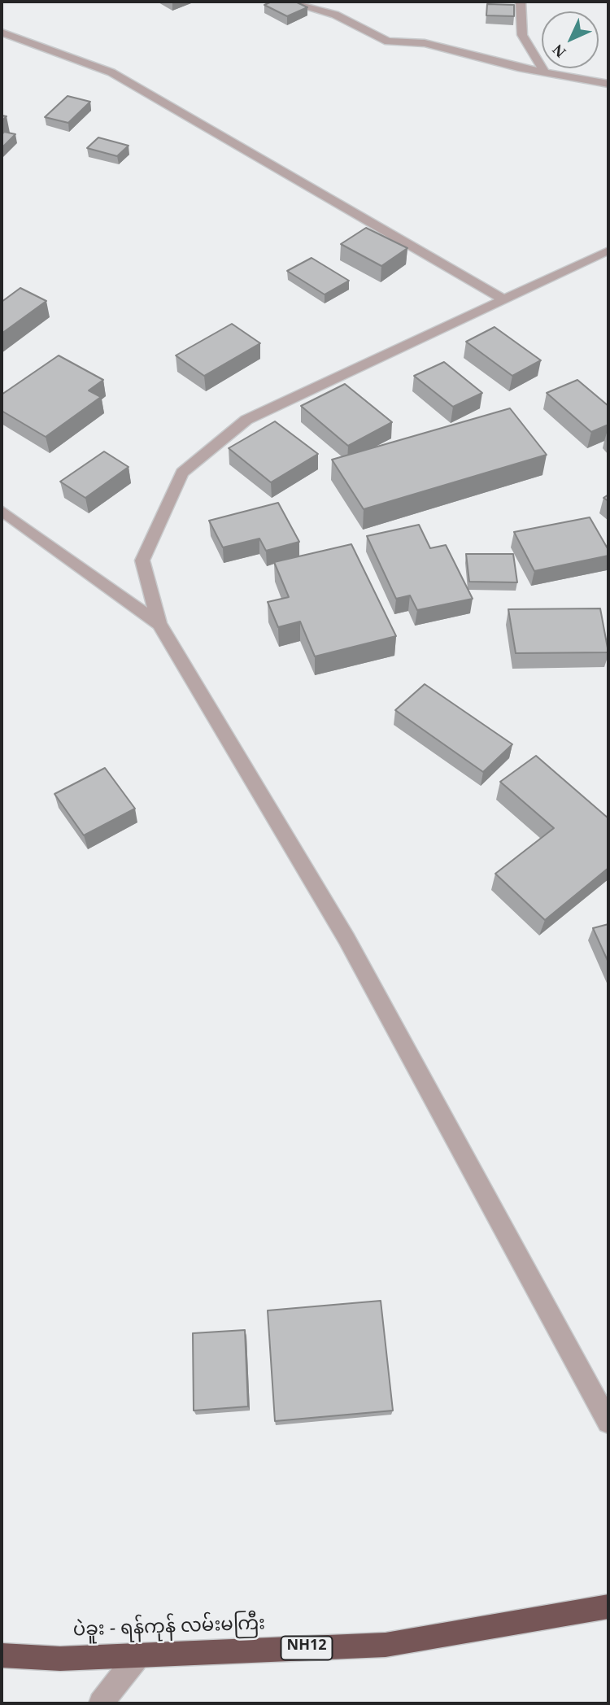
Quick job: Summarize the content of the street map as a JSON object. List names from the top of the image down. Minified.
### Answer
{"streets":{"highway":["ပဲခူး - ရန်ကုန် လမ်းမကြီး","NH12"]},"north":"bottom left"}
